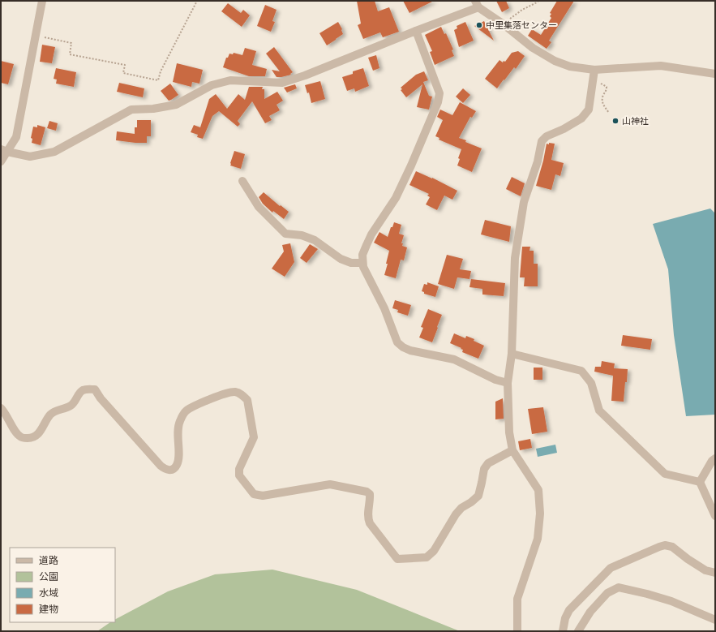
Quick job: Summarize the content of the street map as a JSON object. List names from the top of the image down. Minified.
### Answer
{"places":["中里集落センター","山神社"],"legend":["道路","公園","水域","建物"]}
